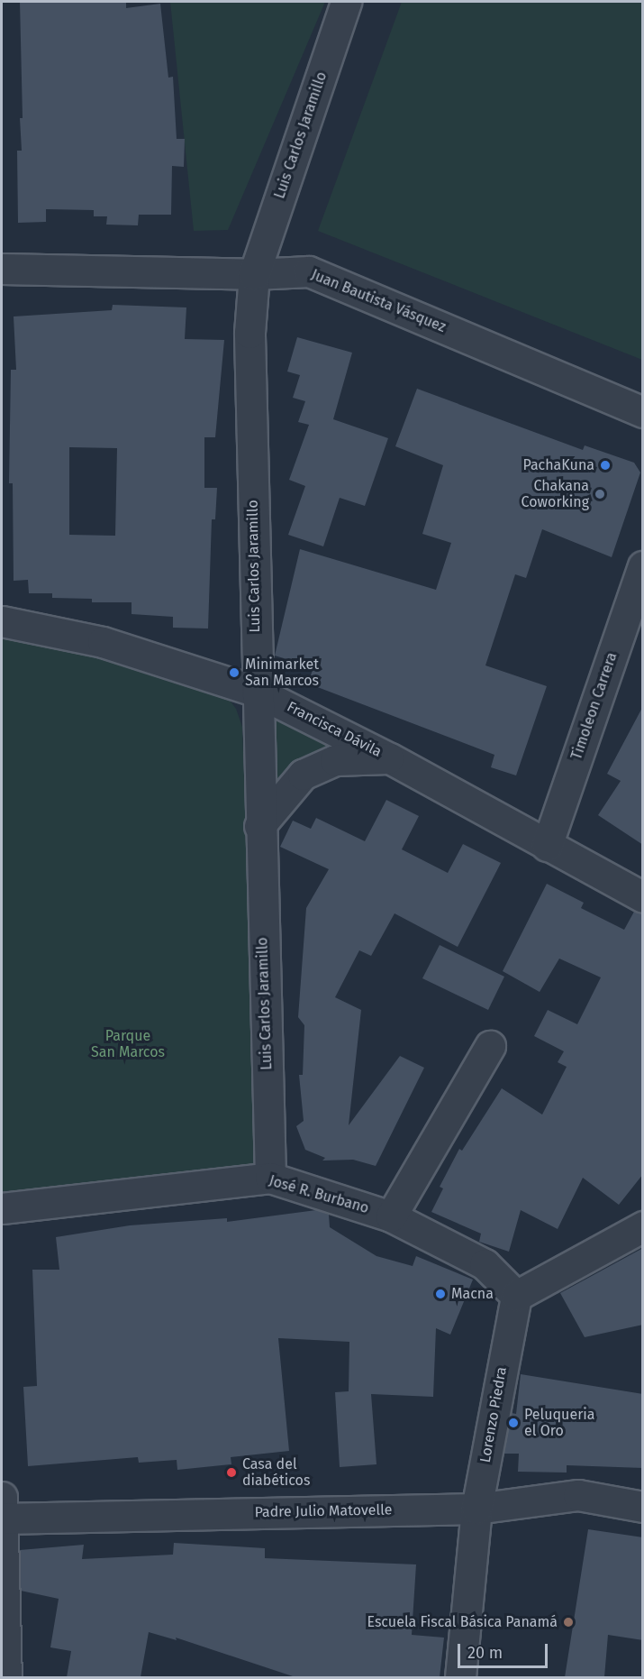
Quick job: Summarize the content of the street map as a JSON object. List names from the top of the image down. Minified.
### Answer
{"streets":{"street":["Luis Carlos Jaramillo","Juan Bautista Vásquez","Timoleon Carrera","Francisca Dávila","José R. Burbano","Lorenzo Piedra","Padre Julio Matovelle"]},"crossings":[["Luis Carlos Jaramillo","Juan Bautista Vásquez"],["Luis Carlos Jaramillo","Francisca Dávila"],["Luis Carlos Jaramillo","José R. Burbano"],["Timoleon Carrera","Francisca Dávila"],["José R. Burbano","Lorenzo Piedra"],["Lorenzo Piedra","Padre Julio Matovelle"]],"parks":["Parque San Marcos"],"places":["PachaKuna","Chakana Coworking","Minimarket San Marcos","Macna","Peluqueria el Oro","Casa del diabéticos","Escuela Fiscal Básica Panamá"],"scale_bar":"20 m"}
